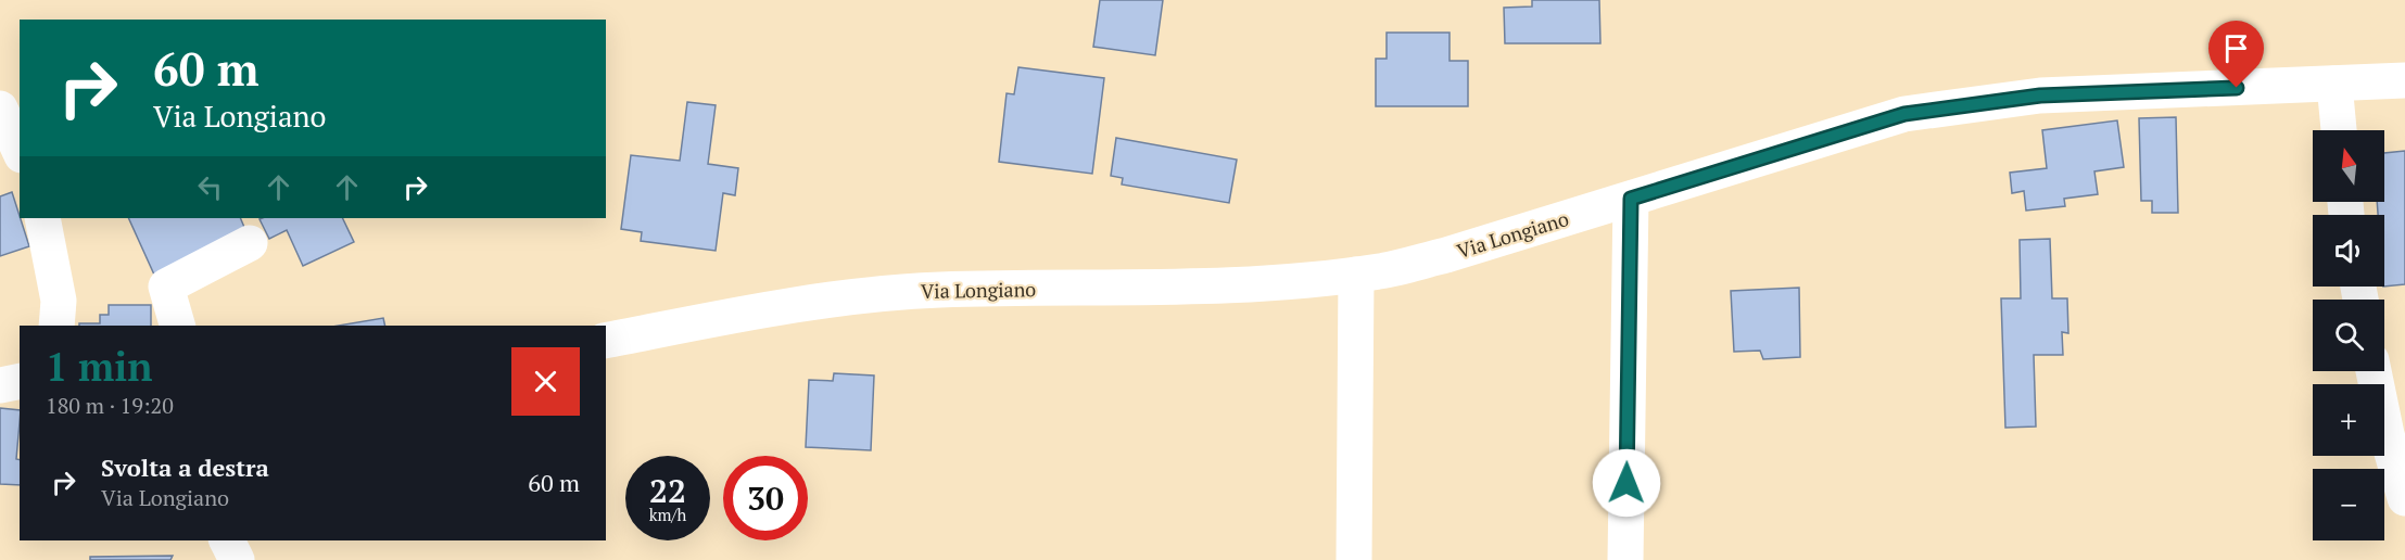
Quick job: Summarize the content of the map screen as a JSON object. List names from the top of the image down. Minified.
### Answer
{"streets":{"street":["Via Longiano"]},"north":"top","page":{"turn":["60 m","Via Longiano"],"map_buttons":["+","−"],"heading":["1 min","180 m · 19:20"],"list":[{"name":"Svolta a destra","note":"Via Longiano","value":"60 m"}],"speed":"22 km/h","limit":"30"}}
